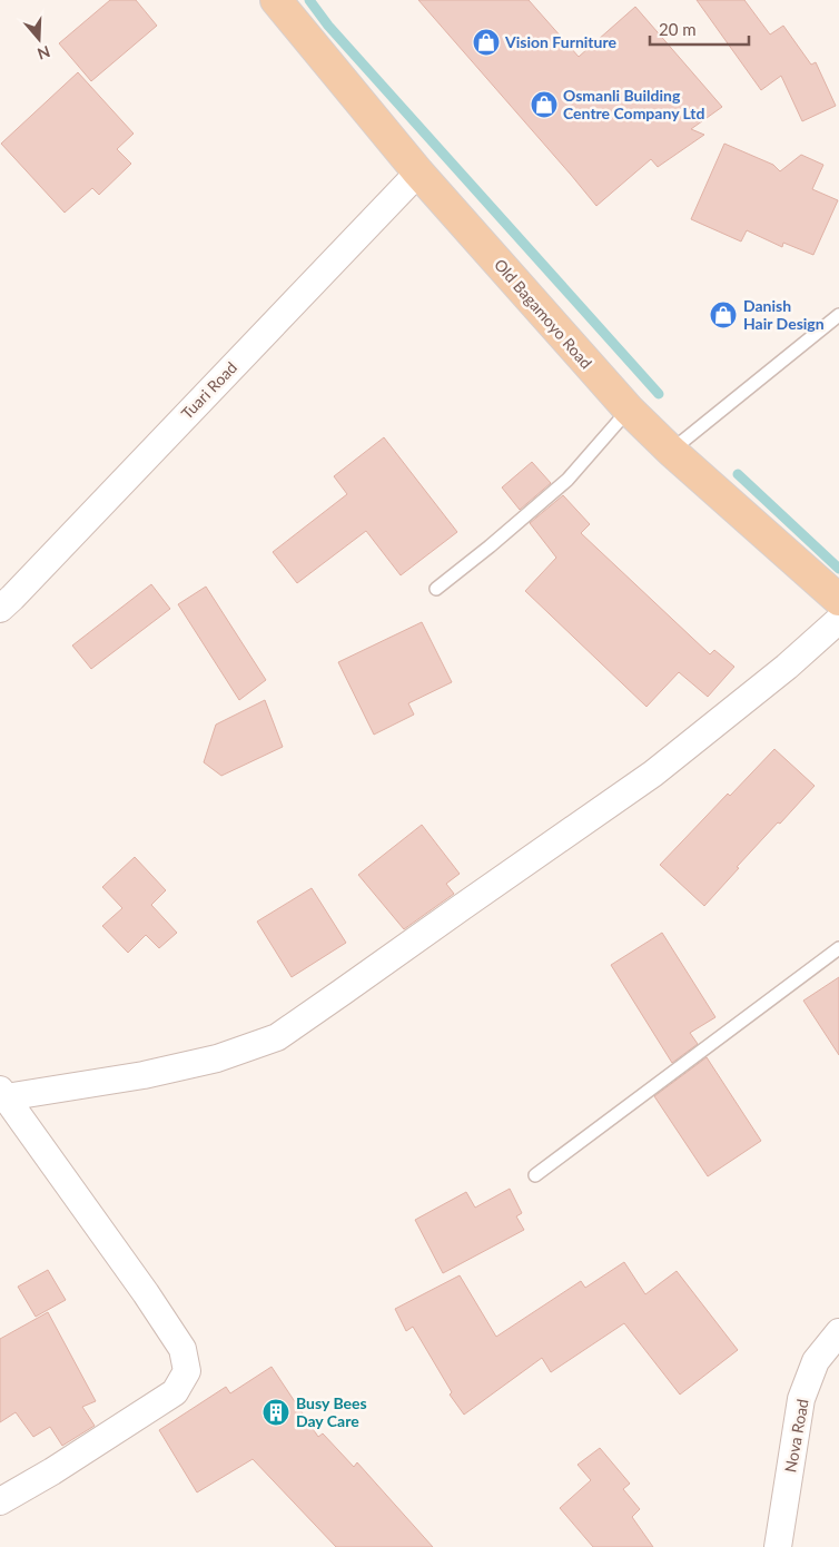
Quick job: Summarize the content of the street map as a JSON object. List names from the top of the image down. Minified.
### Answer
{"streets":{"main road":["Old Bagamoyo Road"],"street":["Tuari Road","Nova Road"]},"crossings":[["Old Bagamoyo Road","Tuari Road"]],"places":{"shop":["Vision Furniture","Osmanli Building Centre Company Ltd","Danish Hair Design"],"building":["Busy Bees Day Care"]},"scale_bar":"20 m","north":"bottom"}
